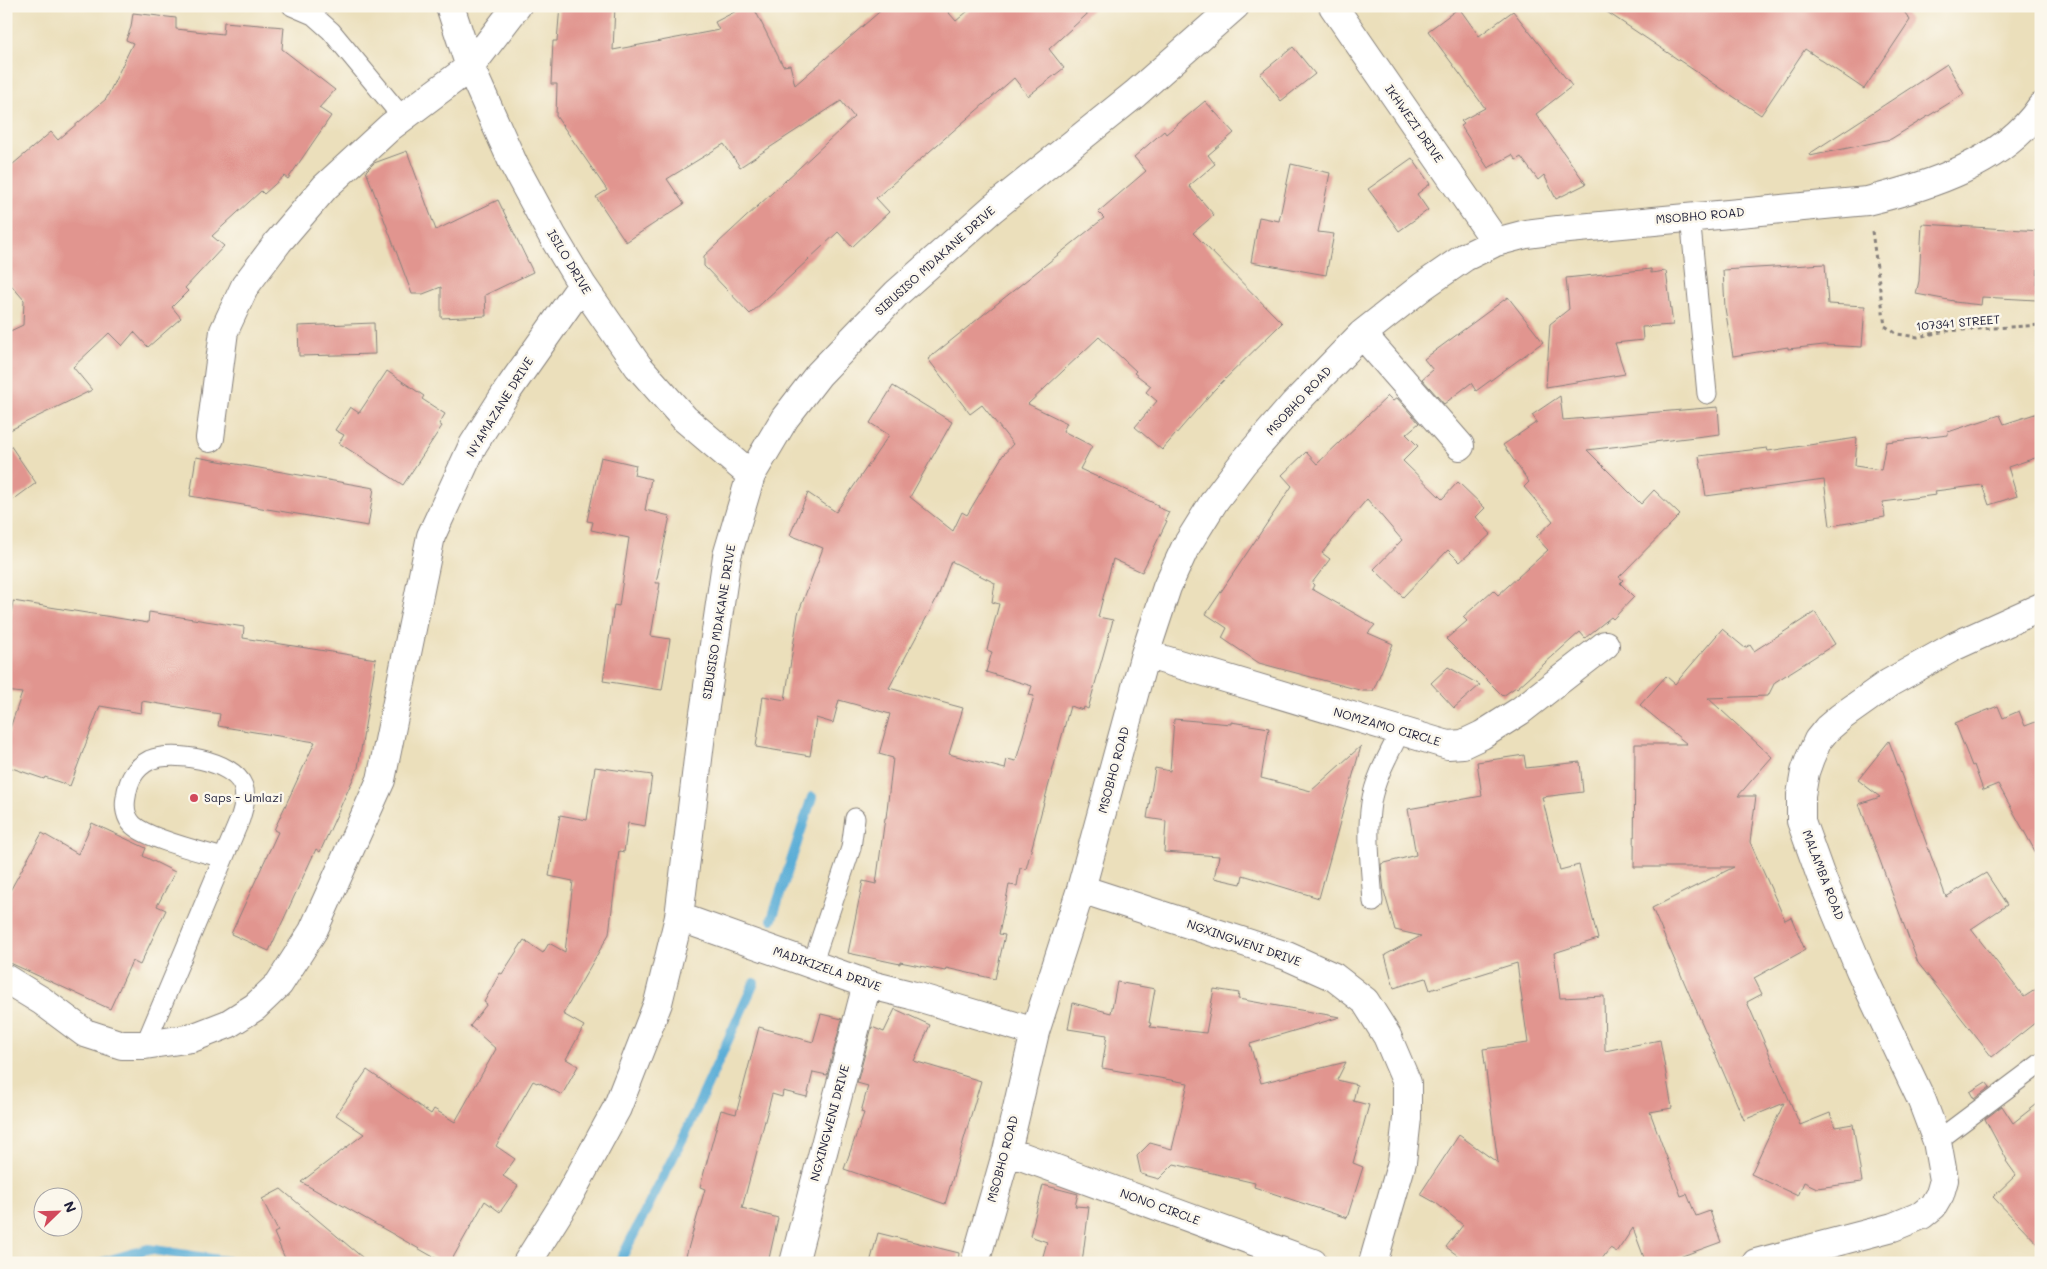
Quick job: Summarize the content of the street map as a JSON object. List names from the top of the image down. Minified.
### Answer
{"streets":{"street":["IKHWEZI DRIVE","MSOBHO ROAD","SIBUSISO MDAKANE DRIVE","ISILO DRIVE","NYAMAZANE DRIVE","NOMZAMO CIRCLE","MALAMBA ROAD","NGXINGWENI DRIVE","MADIKIZELA DRIVE","NONO CIRCLE"],"path":["107341 STREET"]},"crossings":[["IKHWEZI DRIVE","MSOBHO ROAD"],["MSOBHO ROAD","107341 STREET"],["MSOBHO ROAD","NOMZAMO CIRCLE"],["MSOBHO ROAD","NGXINGWENI DRIVE"],["MSOBHO ROAD","MADIKIZELA DRIVE"],["MSOBHO ROAD","NONO CIRCLE"],["SIBUSISO MDAKANE DRIVE","ISILO DRIVE"],["SIBUSISO MDAKANE DRIVE","MADIKIZELA DRIVE"],["ISILO DRIVE","NYAMAZANE DRIVE"],["NGXINGWENI DRIVE","MADIKIZELA DRIVE"]],"places":["Saps - Umlazi"],"north":"top right"}
